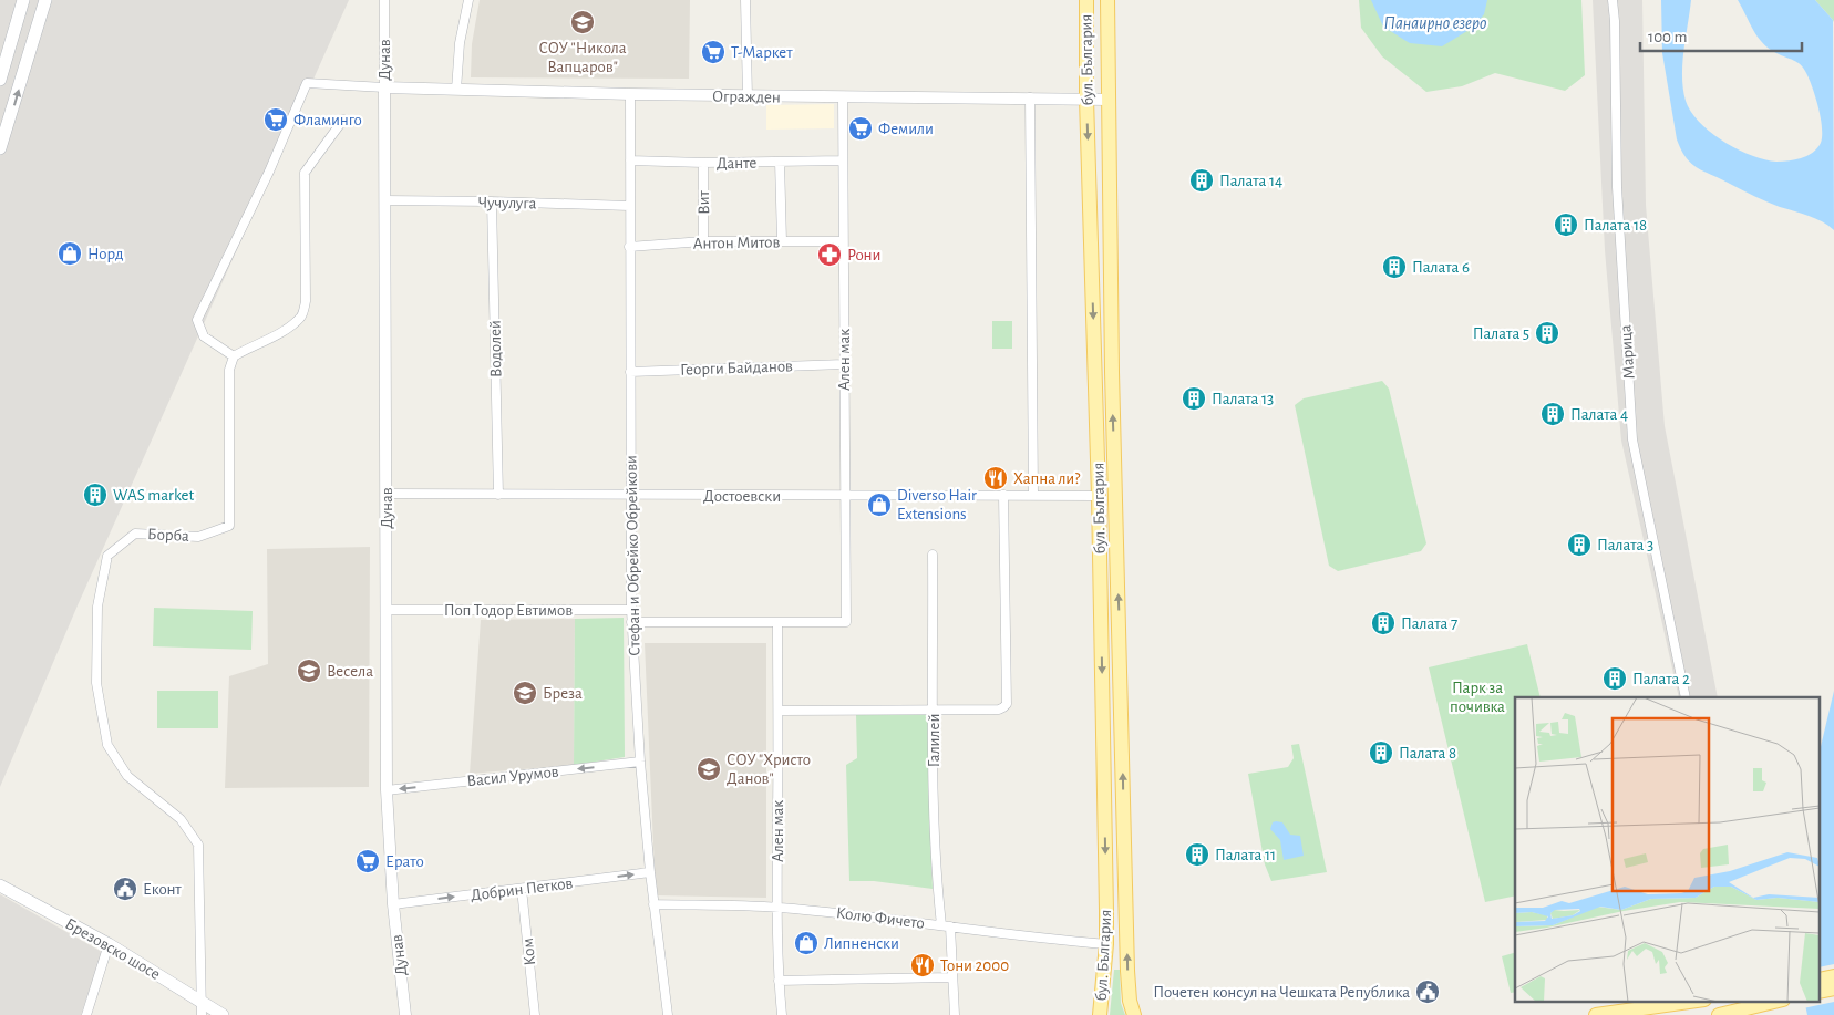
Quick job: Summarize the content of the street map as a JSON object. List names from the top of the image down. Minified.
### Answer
{"streets":{"main road":["бул. България","Брезовско шосе"],"street":["Дунав","Огражден","Данте","Чучулуга","Вит","Антон Митов","Водолей","Марица","Ален мак","Георги Байданов","Достоевски","Борба","Стефан и Обрейко Обрейкови","Поп Тодор Евтимов","Галилей","Васил Урумов","Добрин Петков","Колю Фичето","Ком"]},"crossings":[["Дунав","Огражден"],["Дунав","Чучулуга"],["Дунав","Достоевски"],["Дунав","Поп Тодор Евтимов"],["Дунав","Васил Урумов"],["Дунав","Добрин Петков"],["бул. България","Огражден"],["бул. България","Достоевски"],["бул. България","Колю Фичето"],["Огражден","Ален мак"],["Огражден","Стефан и Обрейко Обрейкови"],["Данте","Вит"],["Данте","Ален мак"],["Данте","Стефан и Обрейко Обрейкови"],["Чучулуга","Водолей"],["Чучулуга","Стефан и Обрейко Обрейкови"],["Вит","Антон Митов"],["Антон Митов","Ален мак"],["Антон Митов","Стефан и Обрейко Обрейкови"],["Водолей","Достоевски"],["Ален мак","Георги Байданов"],["Ален мак","Достоевски"],["Ален мак","Колю Фичето"],["Георги Байданов","Стефан и Обрейко Обрейкови"],["Достоевски","Стефан и Обрейко Обрейкови"],["Борба","Брезовско шосе"],["Стефан и Обрейко Обрейкови","Поп Тодор Евтимов"],["Стефан и Обрейко Обрейкови","Васил Урумов"],["Стефан и Обрейко Обрейкови","Добрин Петков"],["Стефан и Обрейко Обрейкови","Колю Фичето"],["Галилей","Колю Фичето"],["Добрин Петков","Ком"]],"one_way":["Васил Урумов","Добрин Петков"],"water":["Панаирно езеро"],"parks":["Парк за почивка"],"places":{"school or university":["СОУ \"Никола Вапцаров\"","Весела","Бреза","СОУ \"Христо Данов\""],"supermarket":["Т-Маркет","Фламинго","Фемили","Ерато"],"building":["Палата 14","Палата 18","Палата 6","Палата 5","Палата 13","Палата 4","WAS market","Палата 3","Палата 7","Палата 2","Палата 8","Палата 11"],"shop":["Норд","Diverso Hair Extensions","Липненски"],"pharmacy":["Рони"],"restaurant":["Хапна ли?","Тони 2000"],"public building":["Еконт","Почетен консул на Чешката Република"]},"scale_bar":"100 m"}
